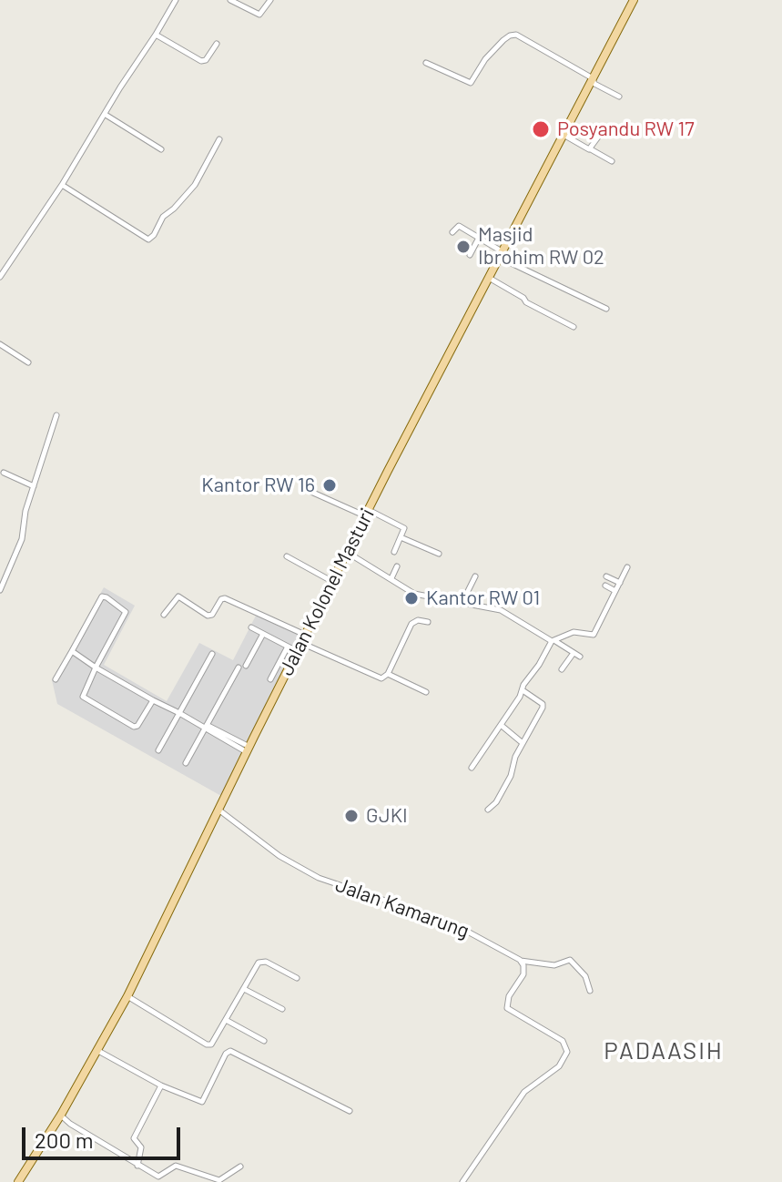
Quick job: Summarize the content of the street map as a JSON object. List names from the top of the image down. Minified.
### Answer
{"streets":{"main road":["Jalan Kolonel Masturi"],"street":["Jalan Kamarung"]},"crossings":[["Jalan Kolonel Masturi","Jalan Kamarung"]],"districts":["PADAASIH"],"places":["Posyandu RW 17","Masjid Ibrohim RW 02","Kantor RW 16","Kantor RW 01","GJKI"],"scale_bar":"200 m"}
